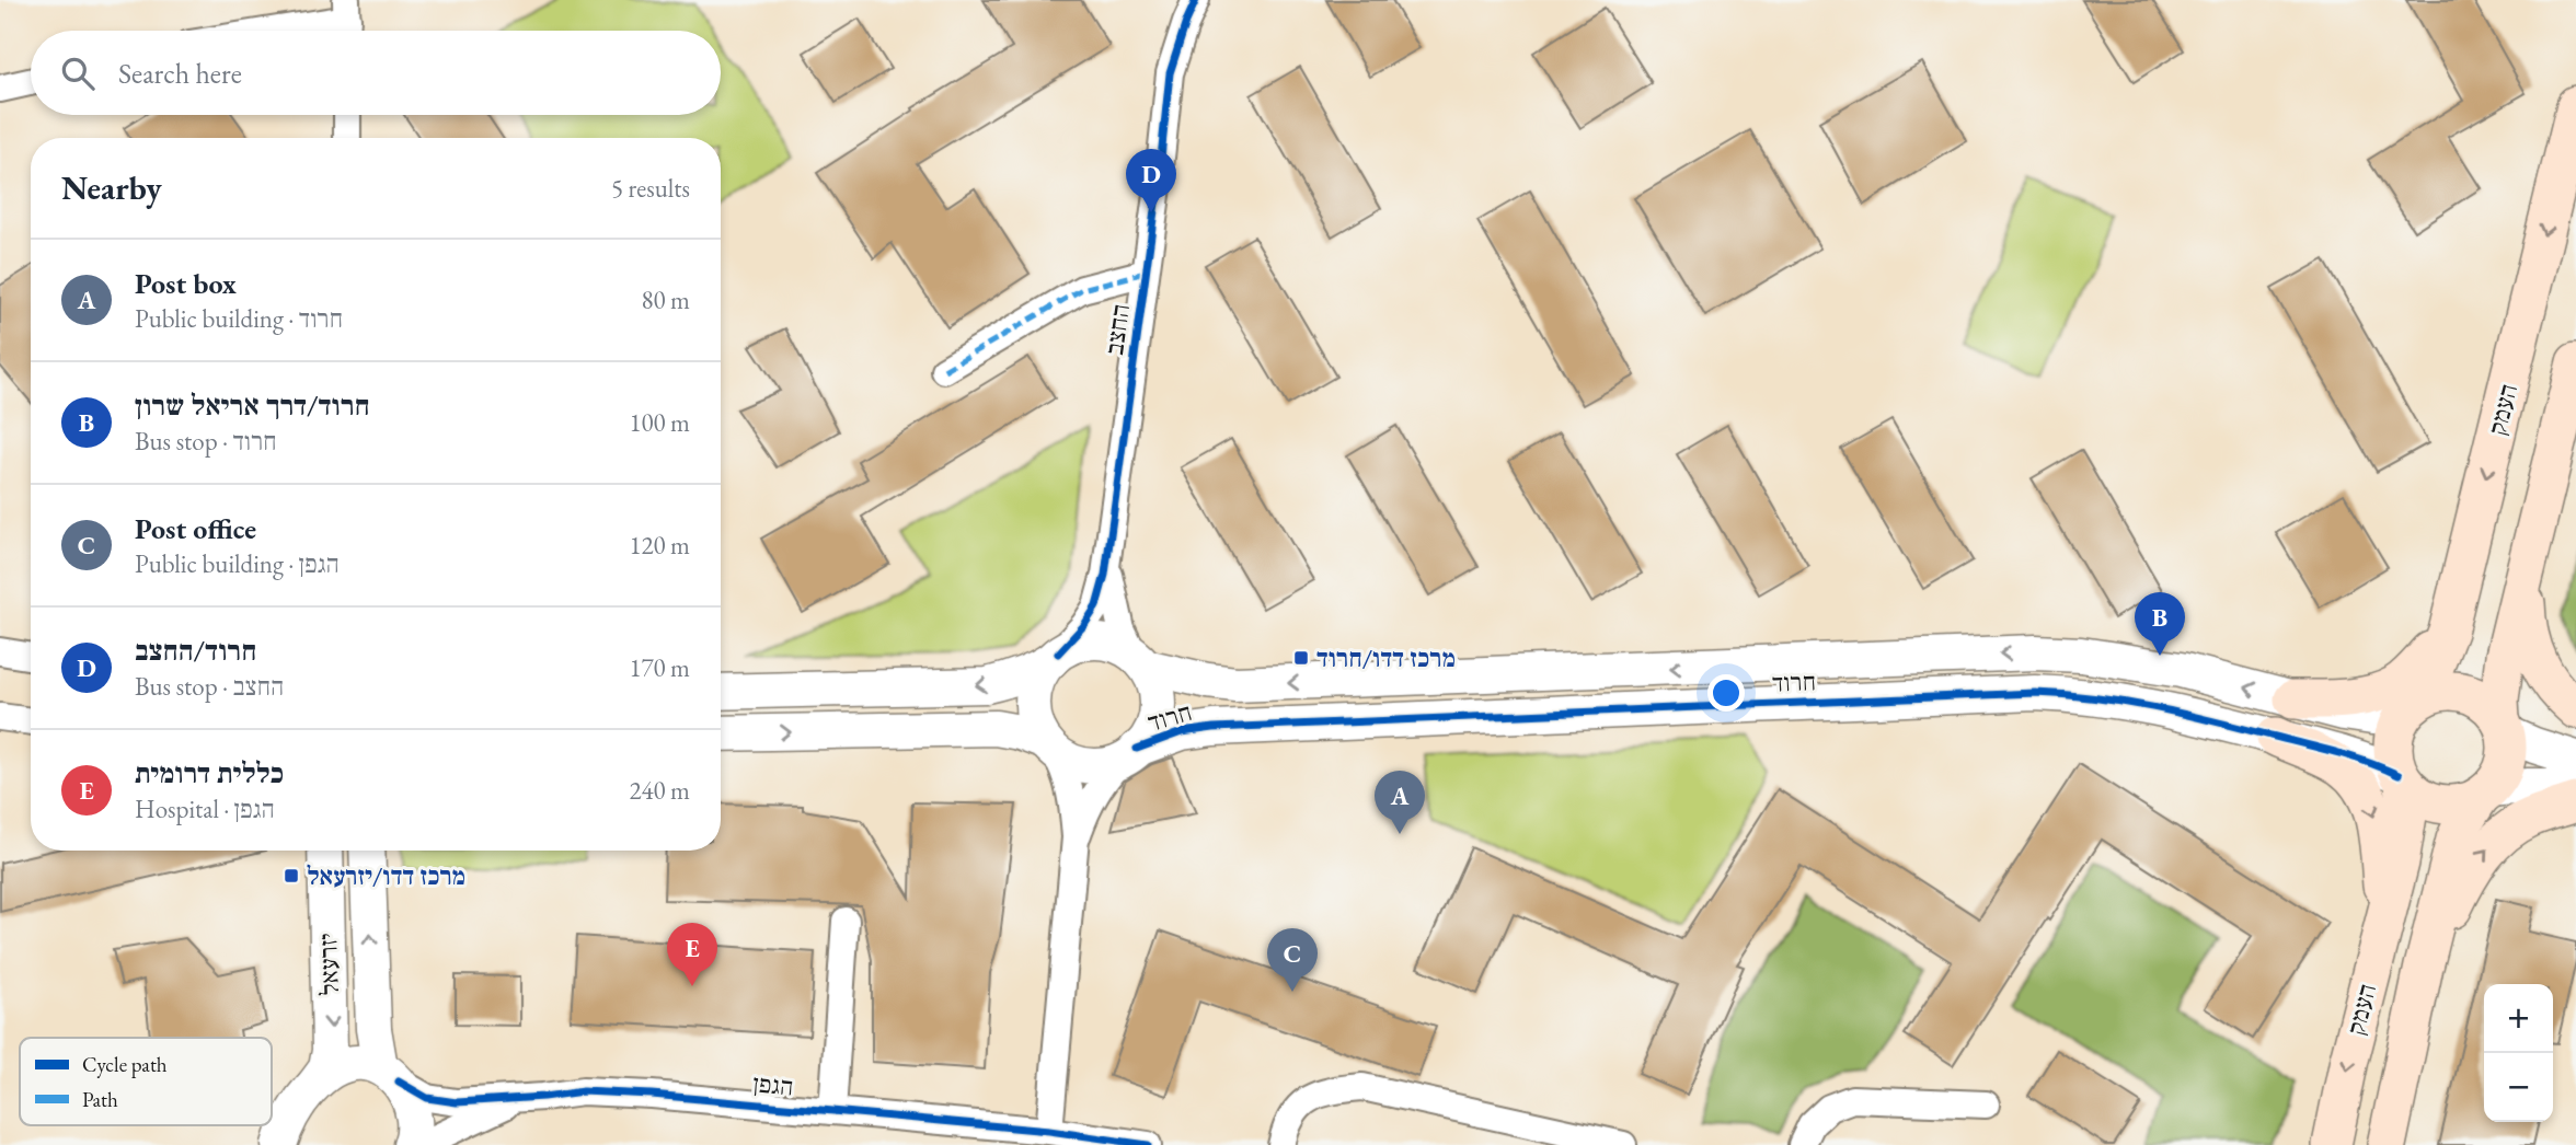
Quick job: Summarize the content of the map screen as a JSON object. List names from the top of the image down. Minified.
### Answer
{"streets":{"main road":["העמק"],"street":["החצב","חרוד","יזרעאל","הגפן"]},"crossings":[["החצב","חרוד"],["העמק","חרוד"],["יזרעאל","הגפן"]],"places":{"transit":["מרכז דדו/חרוד","מרכז דדו/יזרעאל"]},"legend":["Cycle path","Path"],"page":{"search":"Search here","heading":["Nearby","5 results"],"pins":["D","B","A","E","C"],"list":[{"mark":"A","name":"Post box","note":"Public building · חרוד","value":"80 m"},{"mark":"B","name":"חרוד/דרך אריאל שרון","note":"Bus stop · חרוד","value":"100 m"},{"mark":"C","name":"Post office","note":"Public building · הגפן","value":"120 m"},{"mark":"D","name":"חרוד/החצב","note":"Bus stop · החצב","value":"170 m"},{"mark":"E","name":"כללית דרומית","note":"Hospital · הגפן","value":"240 m"}],"map_buttons":["+","−"]}}
